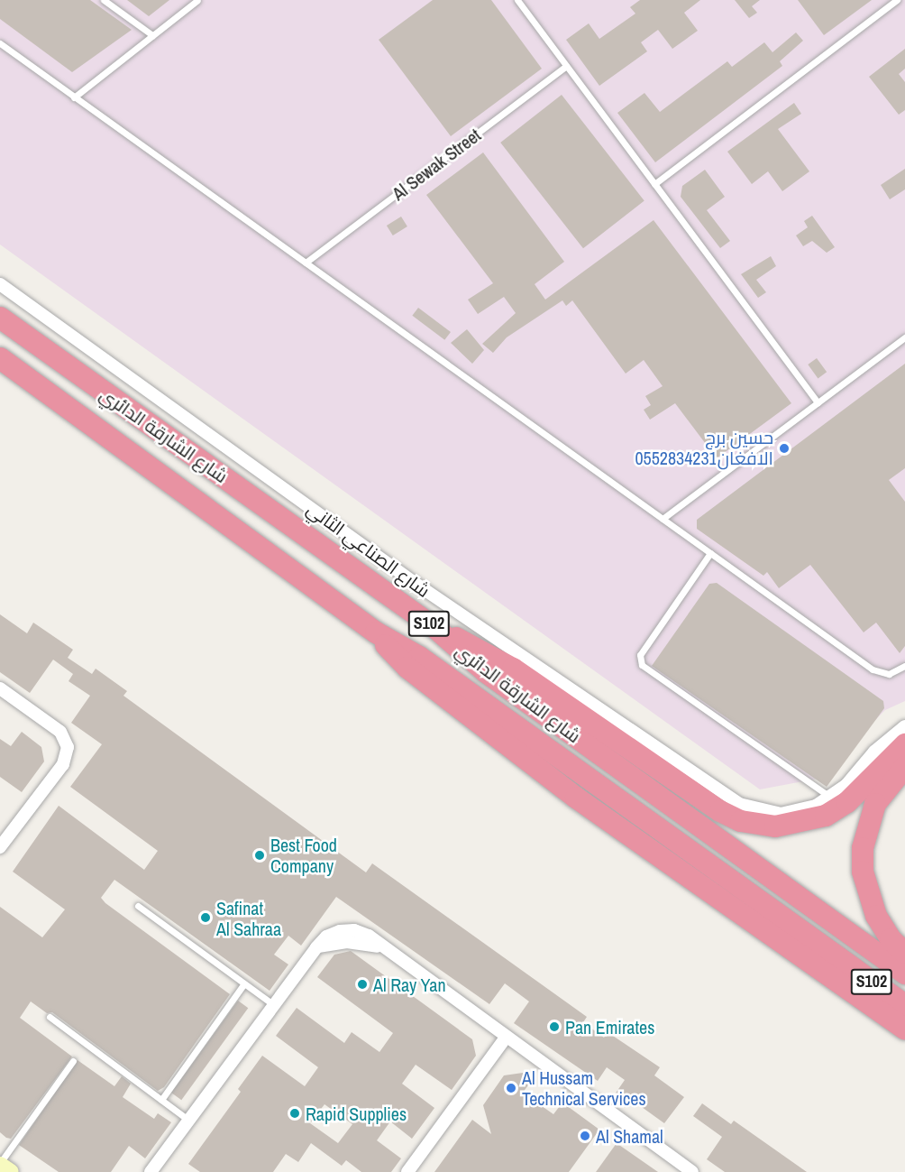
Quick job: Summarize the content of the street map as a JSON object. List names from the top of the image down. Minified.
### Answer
{"streets":{"highway":["شارع الشارقة الدائري","S102"],"street":["شارع الصناعي الثاني"],"lane":["Al Sewak Street"]},"places":["حسين برج الافغان0552834231","Best Food Company","Safinat Al Sahraa","Al Ray Yan","Pan Emirates","Al Hussam Technical Services","Rapid Supplies","Al Shamal"]}
